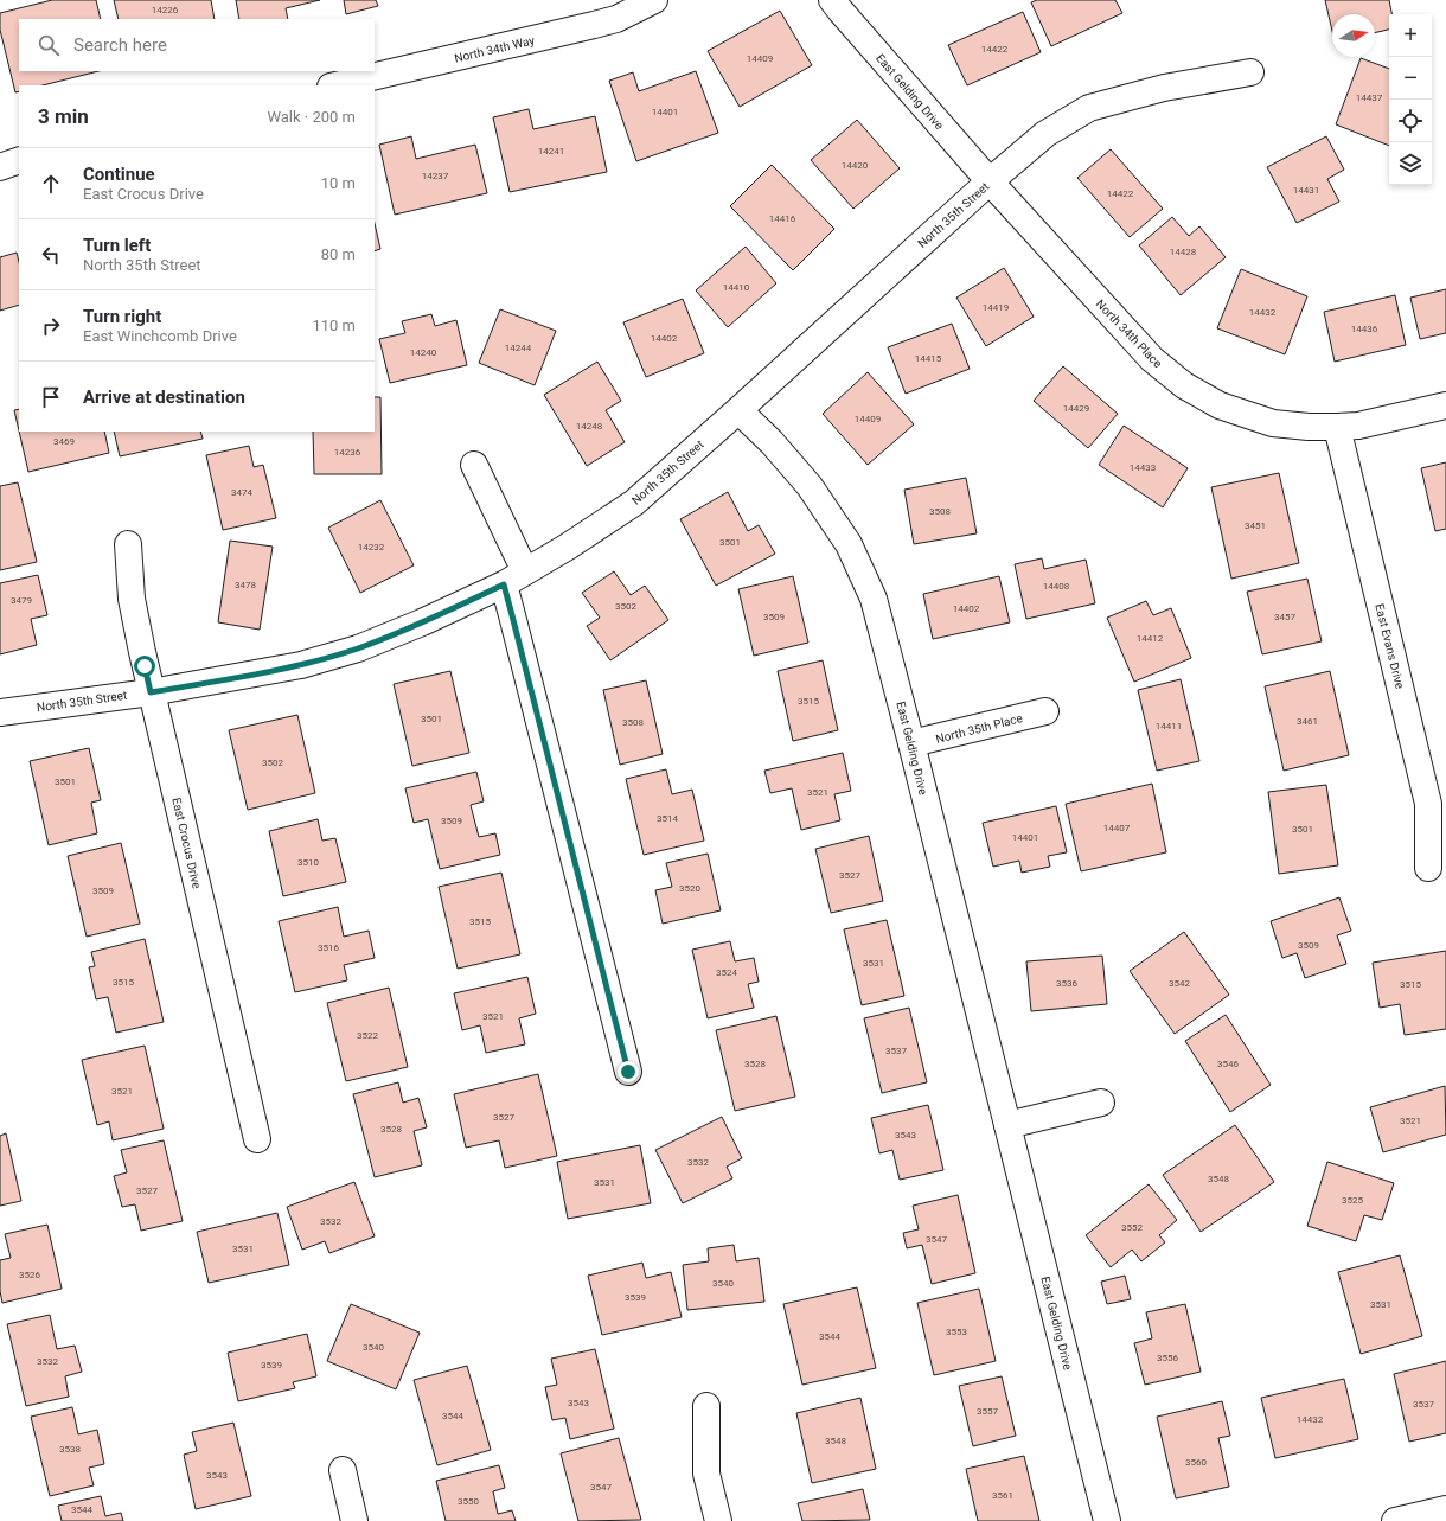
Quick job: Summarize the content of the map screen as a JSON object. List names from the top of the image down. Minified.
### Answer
{"streets":{"street":["North 34th Way","East Gelding Drive","North 35th Street","North 34th Place","East Evans Drive","North 35th Place","East Crocus Drive"]},"crossings":[["East Gelding Drive","North 35th Street"],["East Gelding Drive","North 34th Place"],["East Gelding Drive","North 35th Place"],["North 35th Street","North 34th Place"],["North 35th Street","East Crocus Drive"],["North 34th Place","East Evans Drive"]],"house_numbers":["14226","14422","14409","14437","14401","14241","14420","14237","14431","14422","14416","14428","14410","14419","14432","14436","14402","14244","14240","14415","14429","14409","14248","3469","14236","14433","3474","3508","3451","3501","14232","3478","14408","3479","3502","14402","3509","3457","14412","3515","3501","3461","3508","14411","3502","3501","3521","3514","3509","14407","3501","14401","3510","3527","3520","3509","3515","3509","3516","3531","3524","3515","3536","3542","3515","3521","3522","3537","3528","3546","3521","3527","3521","3528","3543","3532","3548","3531","3527","3525","3532","3552","3547","3531","3526","3540","3539","3531","3553","3544","3540","3556","3532","3539","3543","3537","3557","3544","14432","3548","3538","3560","3543","3547","3561","3550","3544"],"north":"right","page":{"map_buttons":["+","−"],"search":"Search here","heading":["3 min","Walk · 200 m"],"list":[["Continue","East Crocus Drive","10 m"],["Turn left","North 35th Street","80 m"],["Turn right","East Winchcomb Drive","110 m"],"Arrive at destination"]}}
